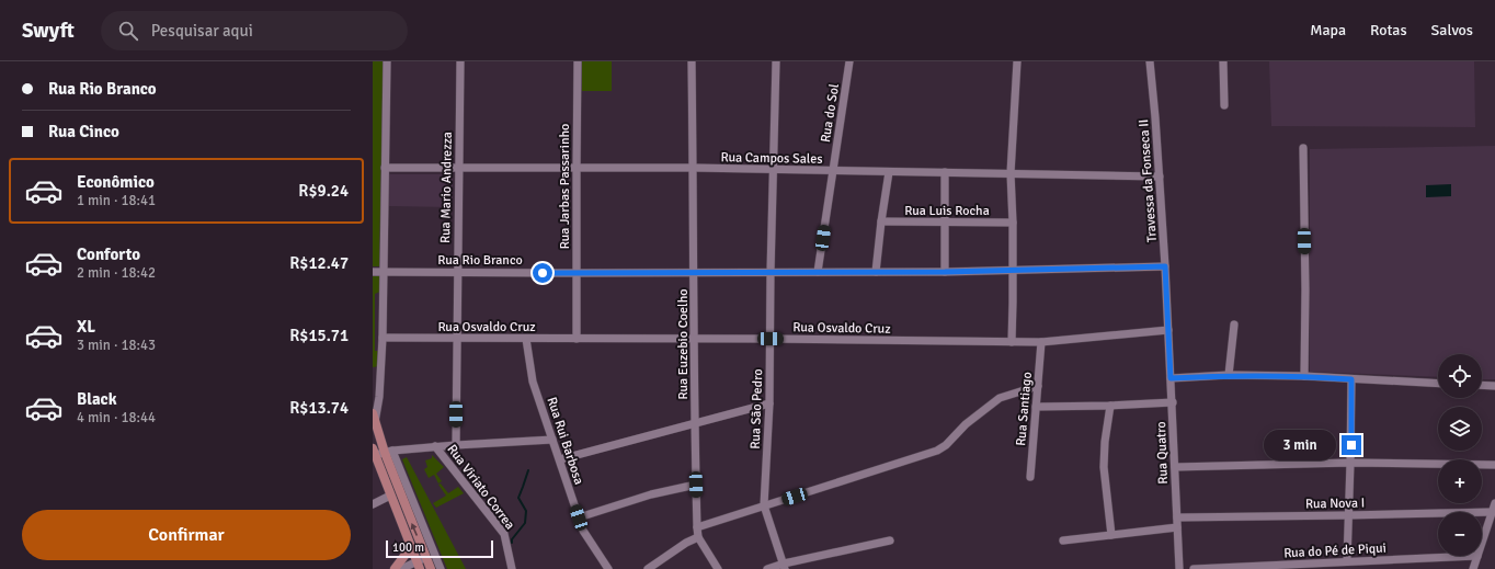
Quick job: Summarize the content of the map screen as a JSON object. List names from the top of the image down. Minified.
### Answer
{"streets":{"street":["Rua do Sol","Rua Campos Sales","Travessa da Fonseca II","Rua Jarbas Passarinho","Rua Mario Andrezza","Rua Luis Rocha","Rua Rio Branco","Rua Osvaldo Cruz","Rua Euzebio Coelho","Rua São Pedro","Rua Santiago","Rua Rui Barbosa","Rua Quatro","Rua Viriato Correa","Rua Nova I","Rua do Pé de Piqui"]},"crossings":[["Rua do Sol","Rua Campos Sales"],["Rua do Sol","Rua Rio Branco"],["Rua Campos Sales","Travessa da Fonseca II"],["Rua Campos Sales","Rua Jarbas Passarinho"],["Rua Campos Sales","Rua Mario Andrezza"],["Rua Campos Sales","Rua Euzebio Coelho"],["Rua Campos Sales","Rua São Pedro"],["Travessa da Fonseca II","Rua Rio Branco"],["Travessa da Fonseca II","Rua Osvaldo Cruz"],["Travessa da Fonseca II","Rua Quatro"],["Rua Jarbas Passarinho","Rua Rio Branco"],["Rua Jarbas Passarinho","Rua Osvaldo Cruz"],["Rua Mario Andrezza","Rua Rio Branco"],["Rua Mario Andrezza","Rua Osvaldo Cruz"],["Rua Rio Branco","Rua Euzebio Coelho"],["Rua Rio Branco","Rua São Pedro"],["Rua Osvaldo Cruz","Rua Euzebio Coelho"],["Rua Osvaldo Cruz","Rua São Pedro"],["Rua Osvaldo Cruz","Rua Santiago"],["Rua Osvaldo Cruz","Rua Rui Barbosa"],["Rua Quatro","Rua Nova I"]],"scale_bar":"100 m","page":{"header":"Swyft","search":"Pesquisar aqui","nav":["Mapa","Rotas","Salvos"],"banner":["Rua Rio Branco","Rua Cinco"],"list":[{"name":"Econômico","note":"1 min · 18:41","value":"R$9.24"},{"name":"Conforto","note":"2 min · 18:42","value":"R$12.47"},{"name":"XL","note":"3 min · 18:43","value":"R$15.71"},{"name":"Black","note":"4 min · 18:44","value":"R$13.74"}],"map_buttons":["+","−"],"bubble":"3 min","buttons":"Confirmar","scale":"100 m"}}
